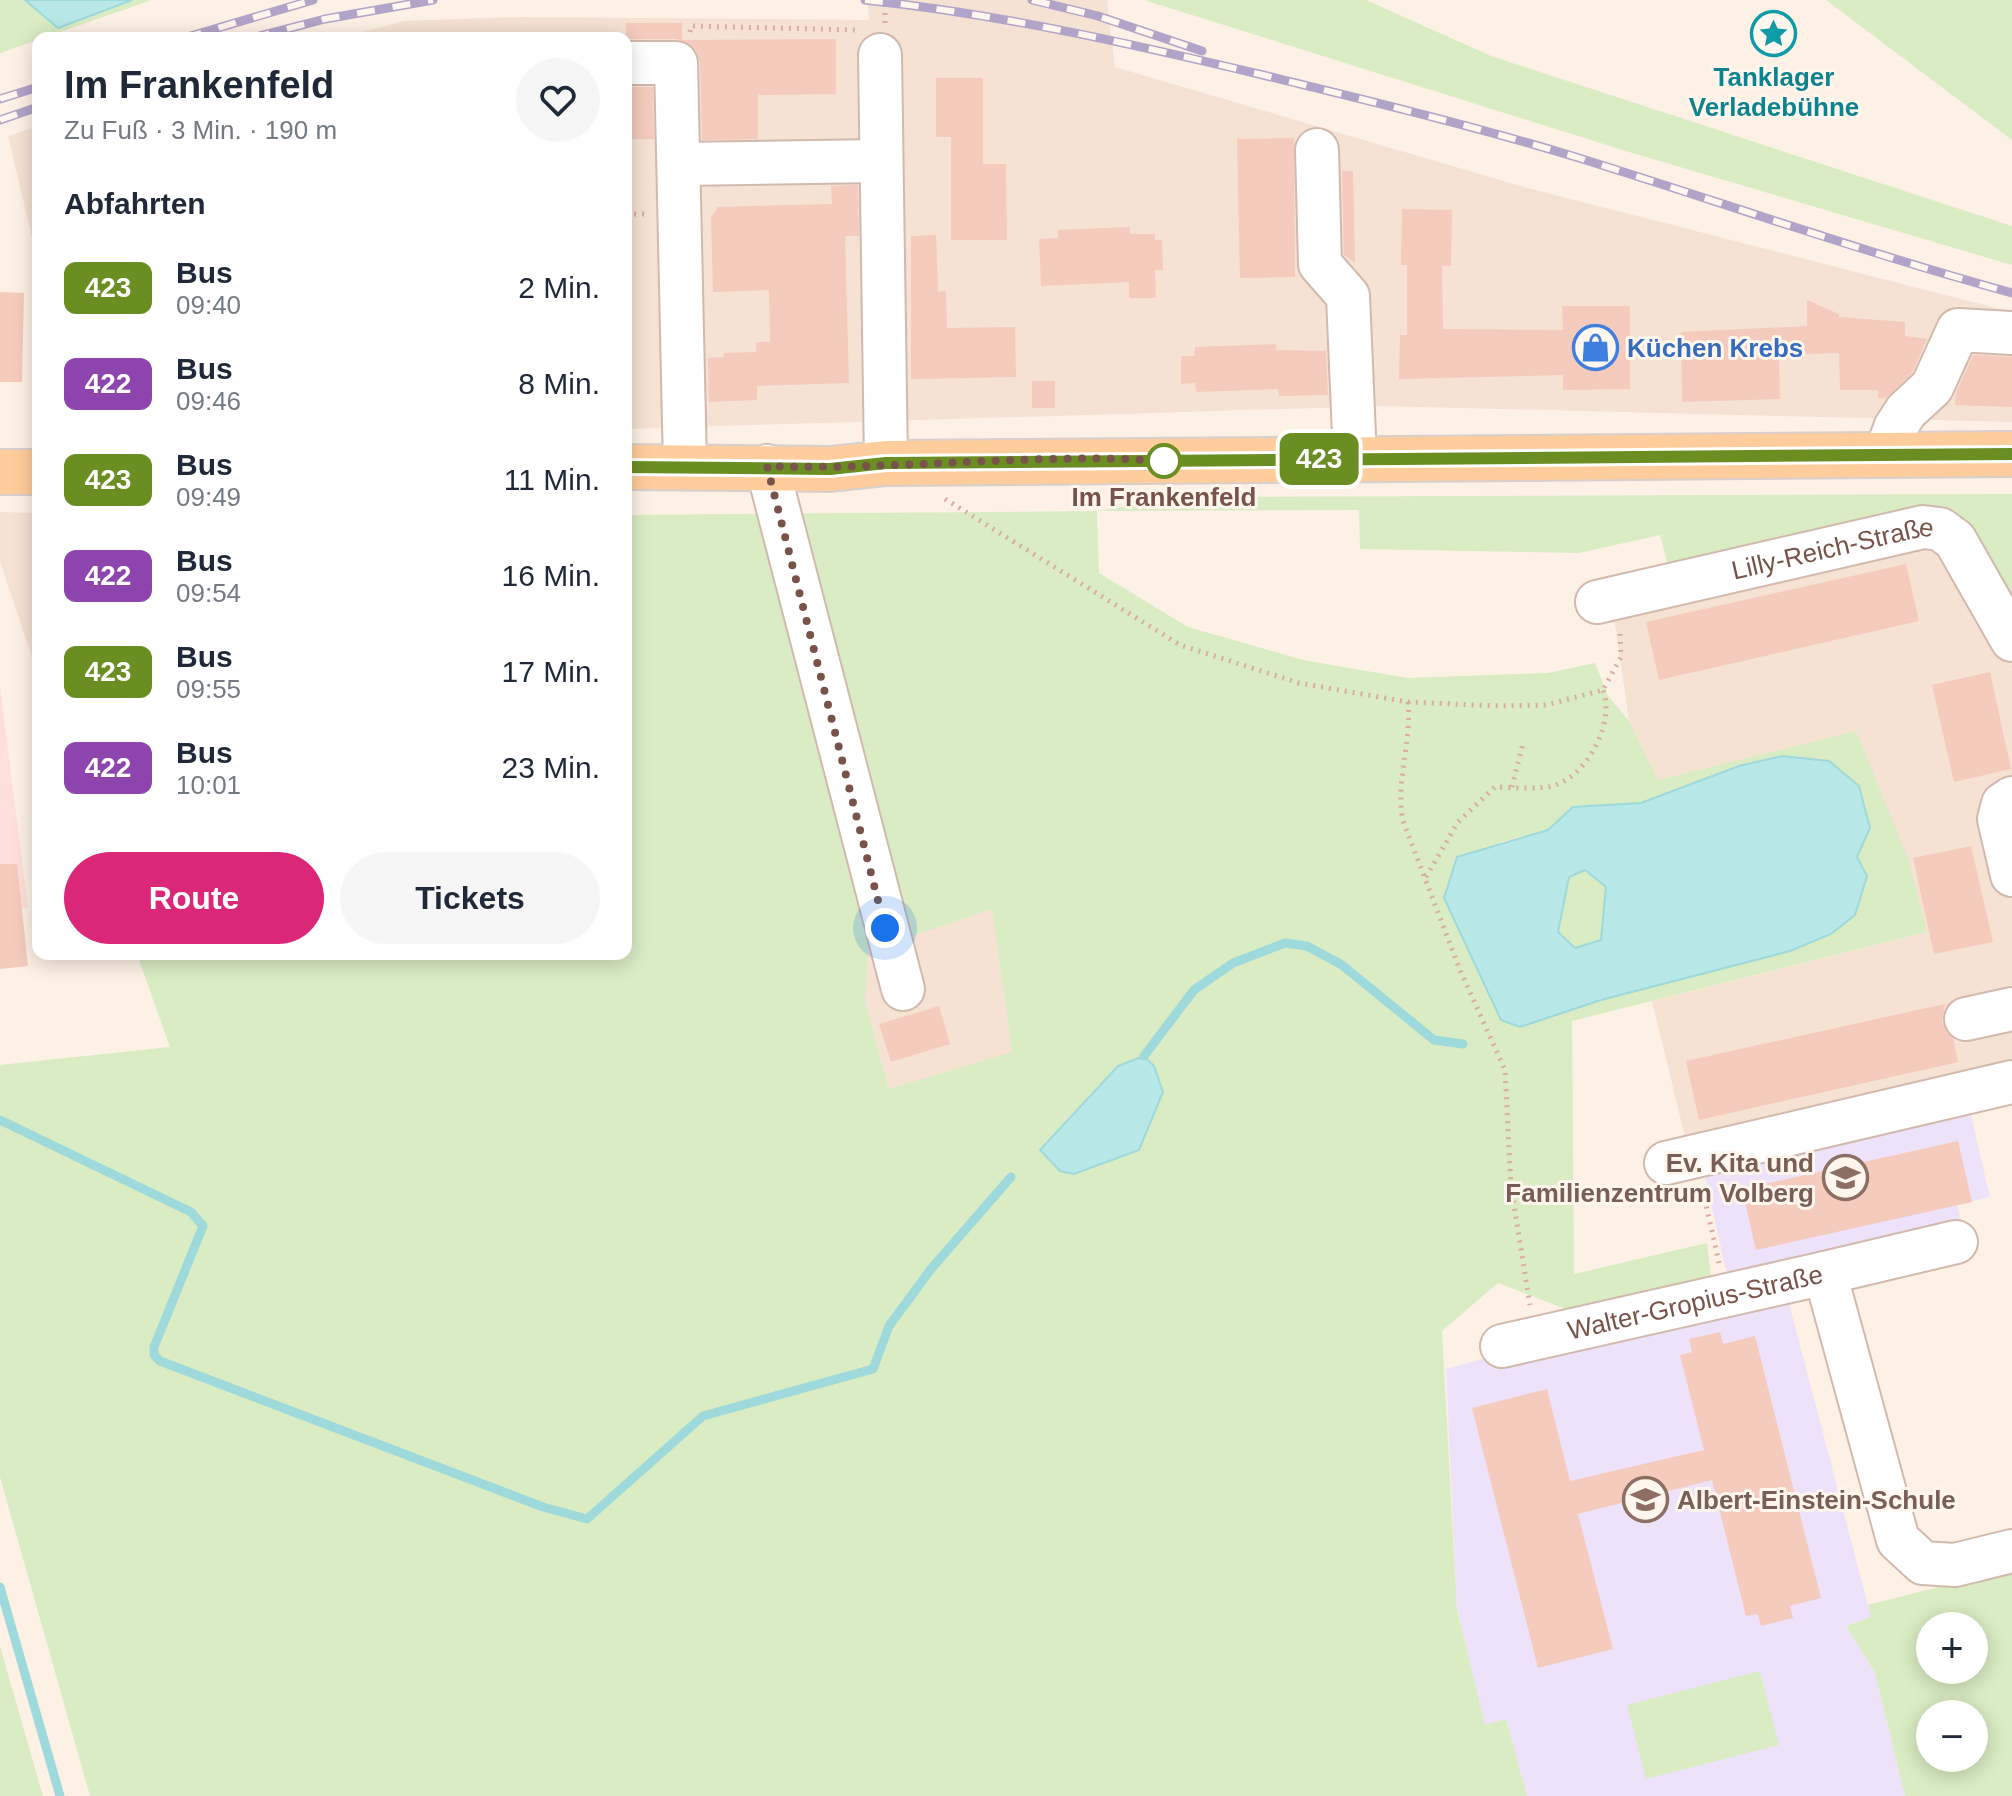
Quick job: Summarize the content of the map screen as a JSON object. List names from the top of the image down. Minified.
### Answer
{"streets":{"street":["Lilly-Reich-Straße","Walter-Gropius-Straße"]},"places":{"place":["Tanklager Verladebühne"],"shop":["Küchen Krebs"],"other":["Im Frankenfeld"],"school or university":["Ev. Kita und Familienzentrum Volberg","Albert-Einstein-Schule"]},"lines":["bus line 423"],"page":{"on_map":"423","heading":[["Im Frankenfeld","Zu Fuß · 3 Min. · 190 m"],"Abfahrten"],"list":[{"mark":"423","name":"Bus","note":"09:40","value":"2 Min."},{"mark":"422","name":"Bus","note":"09:46","value":"8 Min."},{"mark":"423","name":"Bus","note":"09:49","value":"11 Min."},{"mark":"422","name":"Bus","note":"09:54","value":"16 Min."},{"mark":"423","name":"Bus","note":"09:55","value":"17 Min."},{"mark":"422","name":"Bus","note":"10:01","value":"23 Min."}],"buttons":["Route","Tickets"],"map_buttons":["+","−"]}}
